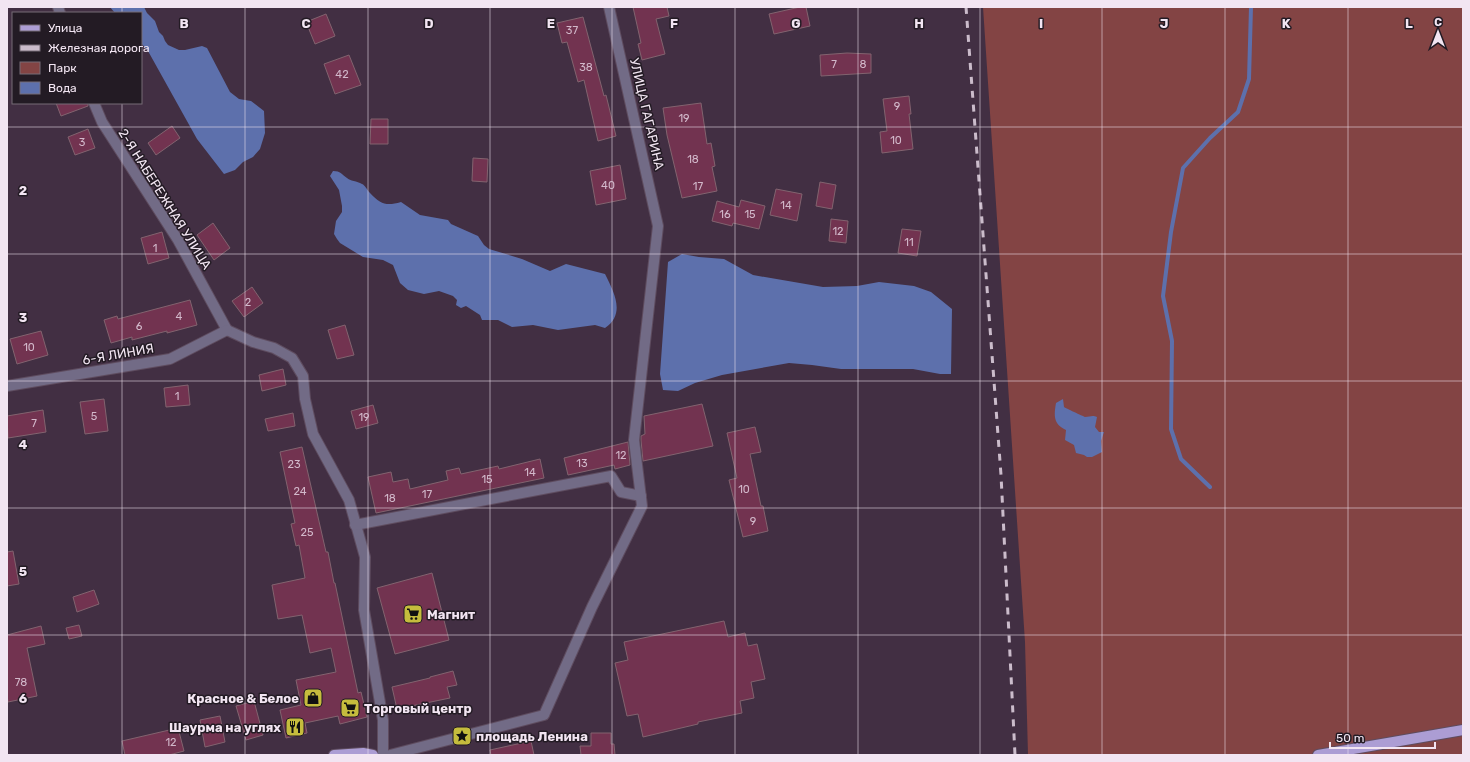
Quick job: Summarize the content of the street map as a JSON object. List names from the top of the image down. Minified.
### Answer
{"streets":{"street":["УЛИЦА ГАГАРИНА","2-Я НАБЕРЕЖНАЯ УЛИЦА","6-Я ЛИНИЯ"]},"crossings":[["2-Я НАБЕРЕЖНАЯ УЛИЦА","6-Я ЛИНИЯ"]],"places":{"supermarket":["Магнит","Торговый центр"],"shop":["Красное & Белое"],"restaurant":["Шаурма на углях"],"place":["площадь Ленина"]},"house_numbers":["37","7","8","38","42","9","19","10","3","18","40","17","14","16","15","12","11","1","2","4","6","10","1","5","19","7","12","13","23","14","15","10","24","17","18","9","25","78","12"],"legend":["Улица","Железная дорога","Парк","Вода"],"scale_bar":"50 m","north":"top","grid":{"columns":["B","C","D","E","F","G","H","I","J","K","L"],"rows":["2","3","4","5","6"]}}
